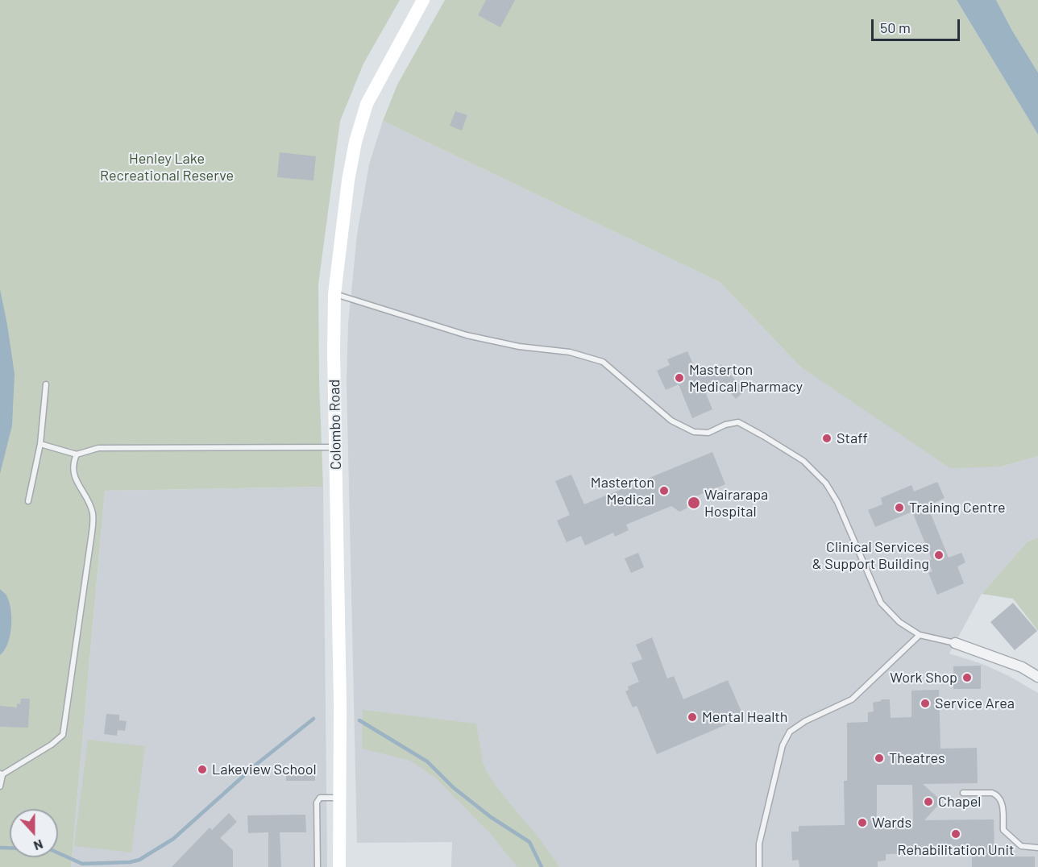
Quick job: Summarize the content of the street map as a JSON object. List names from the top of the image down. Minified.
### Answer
{"streets":{"street":["Colombo Road"]},"parks":["Henley Lake Recreational Reserve"],"places":["Masterton Medical Pharmacy","Staff","Masterton Medical","Wairarapa Hospital","Training Centre","Clinical Services & Support Building","Work Shop","Service Area","Mental Health","Theatres","Lakeview School","Chapel","Wards","Rehabilitation Unit"],"scale_bar":"50 m","north":"bottom"}
